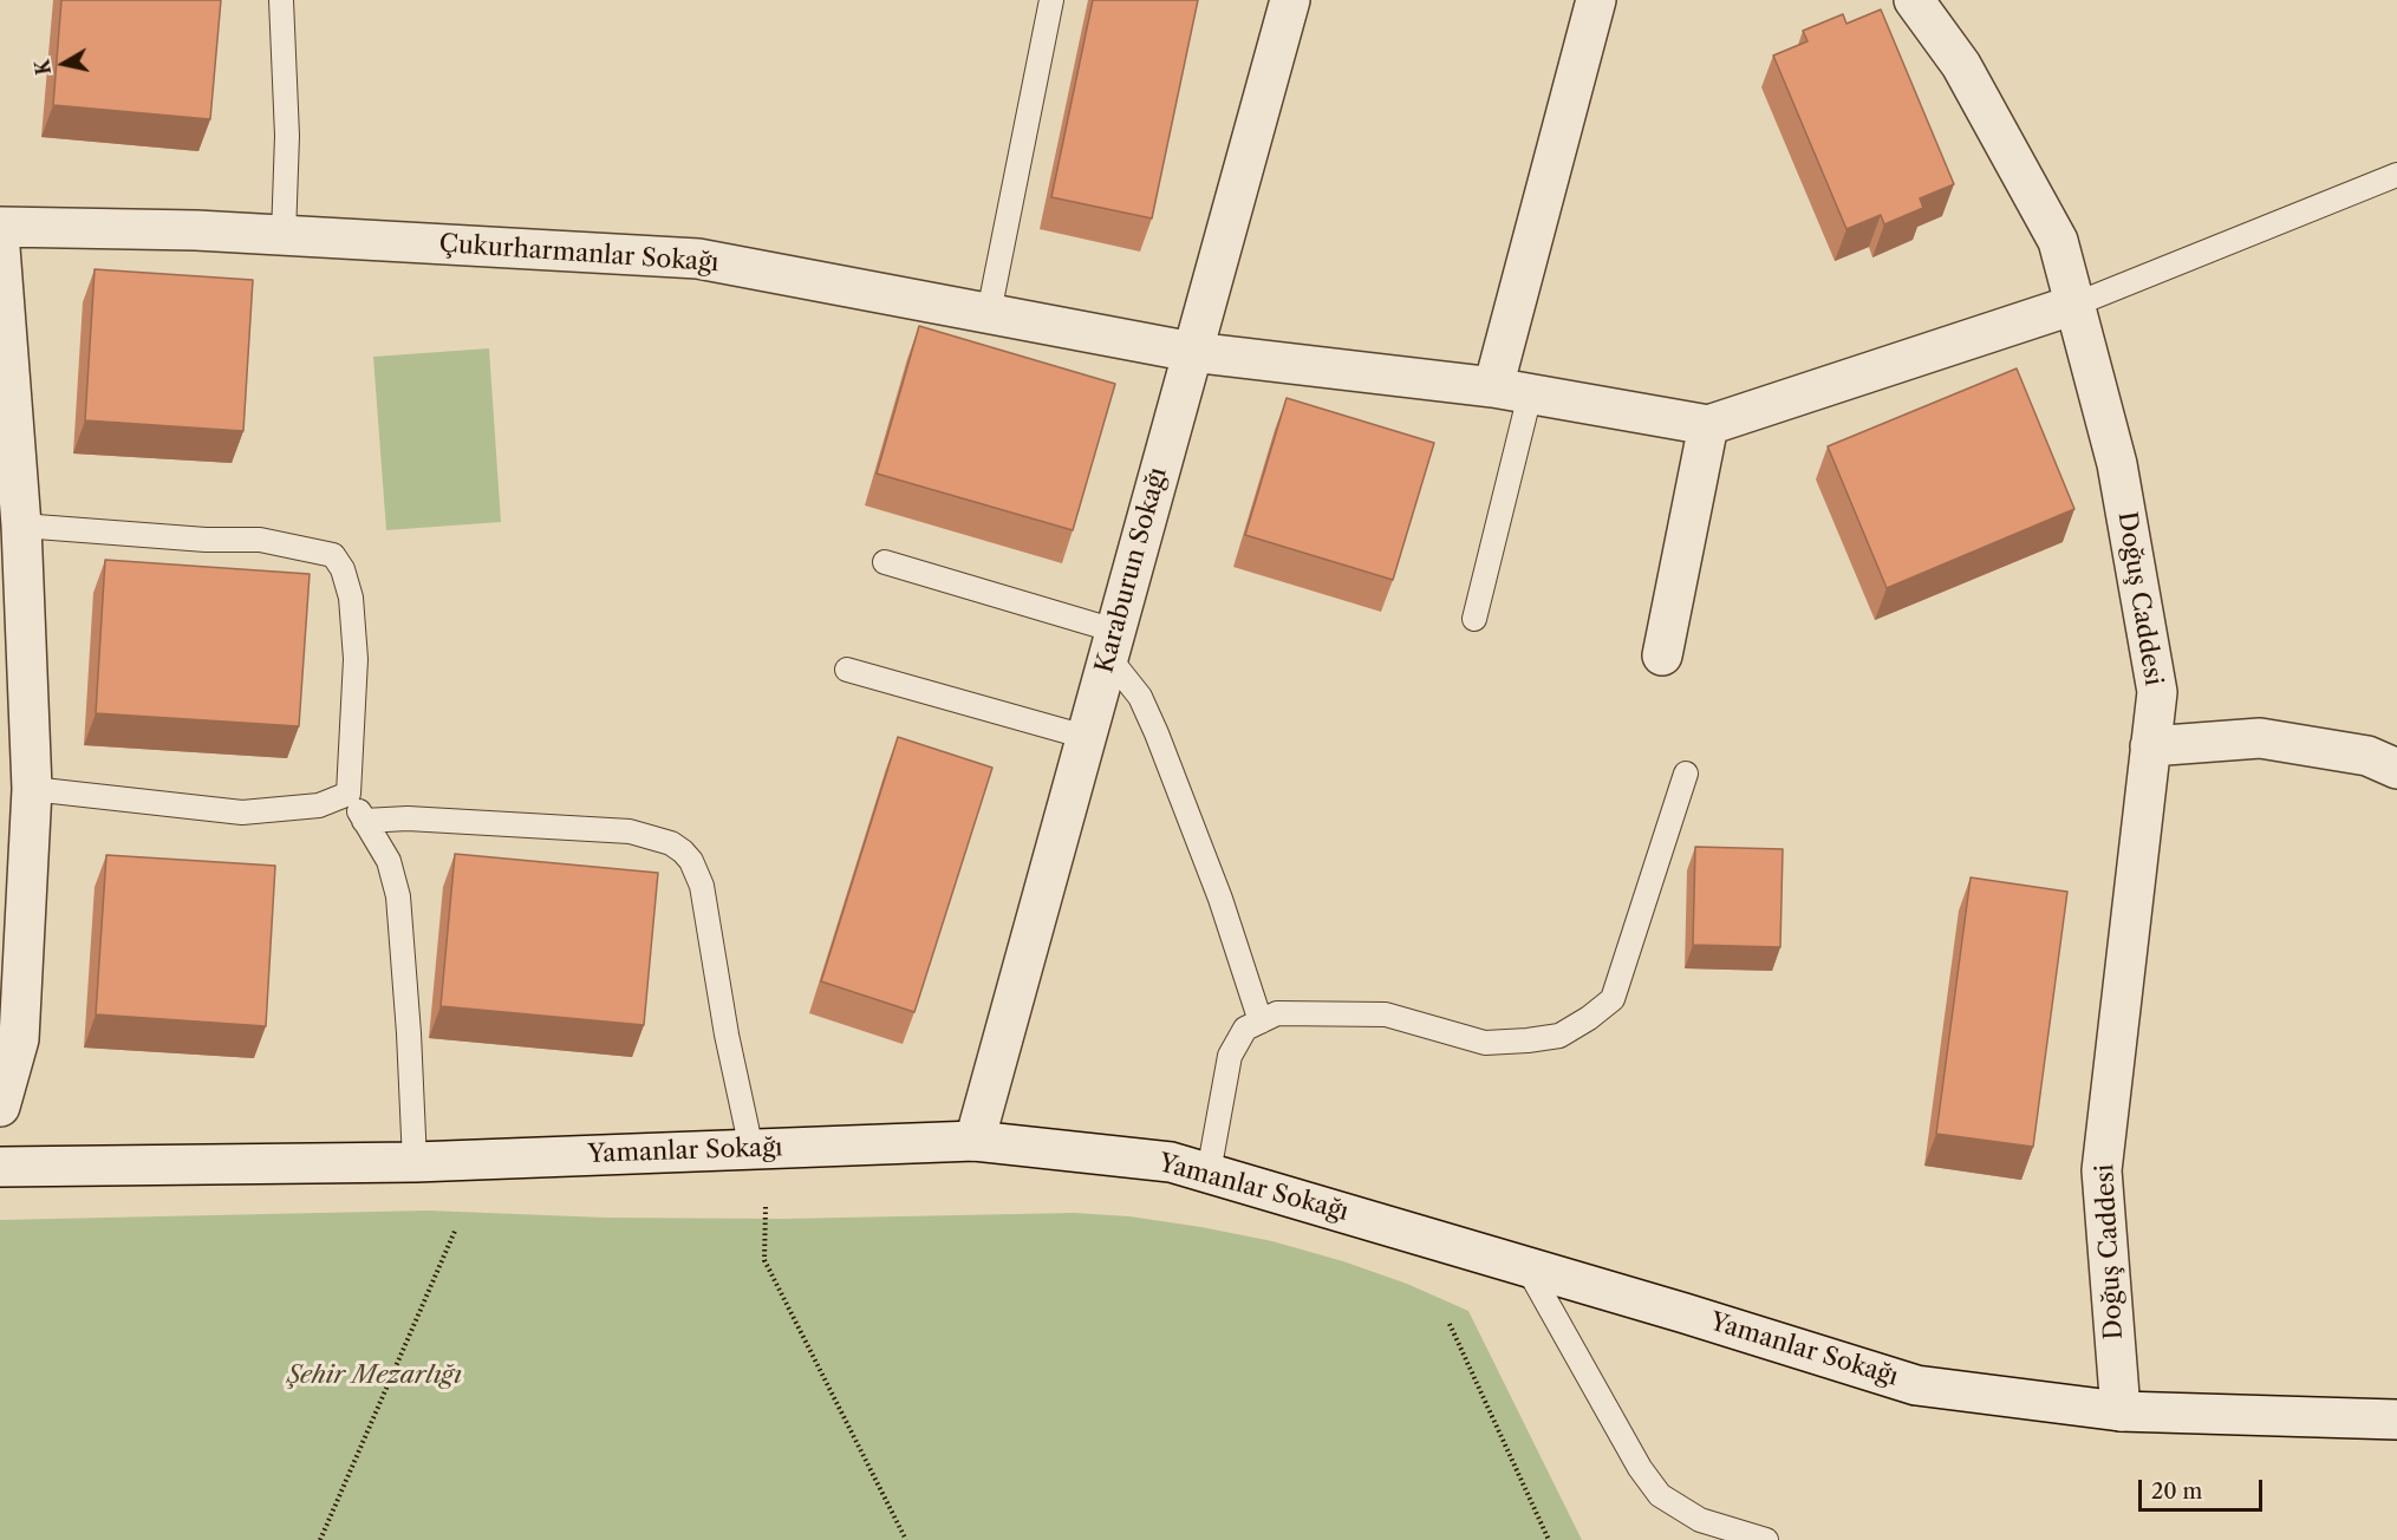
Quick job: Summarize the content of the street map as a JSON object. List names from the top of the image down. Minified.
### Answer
{"streets":{"street":["Çukurharmanlar Sokağı","Karaburun Sokağı","Doğuş Caddesi","Yamanlar Sokağı"]},"crossings":[["Çukurharmanlar Sokağı","Karaburun Sokağı"],["Karaburun Sokağı","Yamanlar Sokağı"],["Doğuş Caddesi","Yamanlar Sokağı"]],"parks":["Şehir Mezarlığı"],"scale_bar":"20 m","north":"left"}
